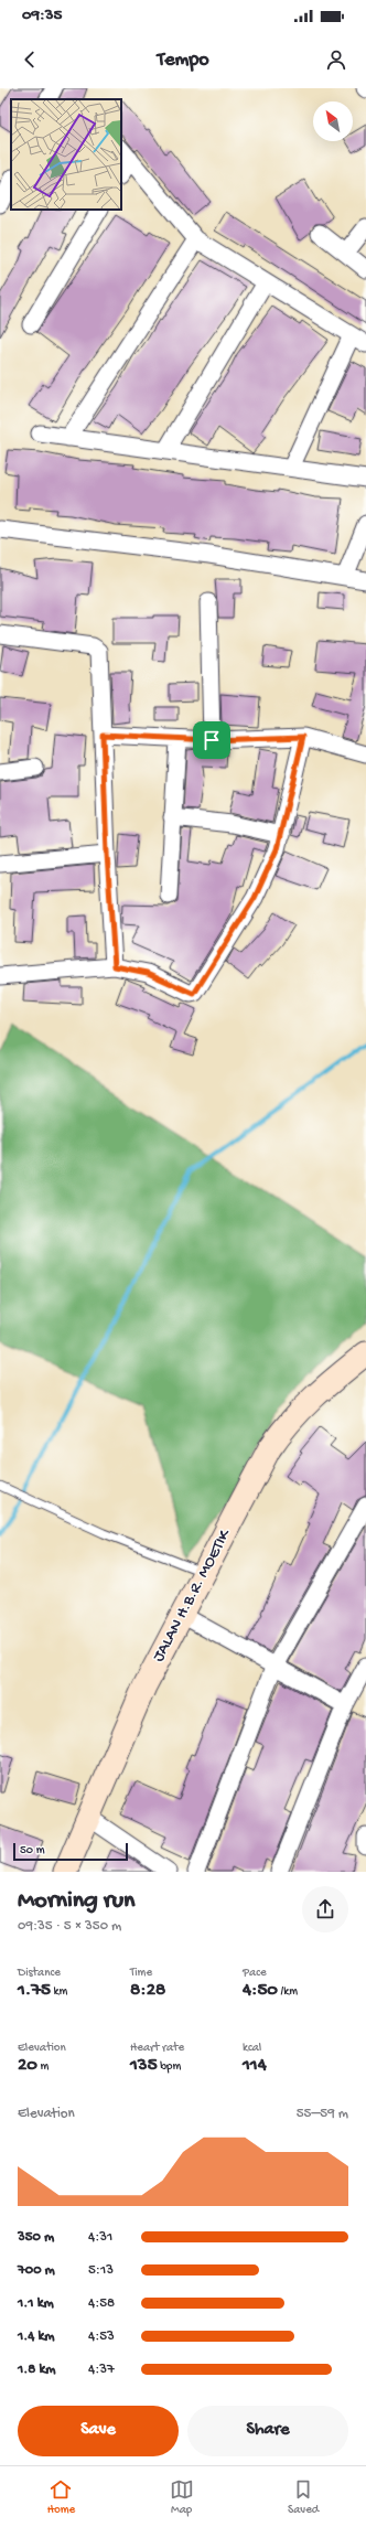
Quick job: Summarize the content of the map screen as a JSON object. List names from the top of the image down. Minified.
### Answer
{"streets":{"street":["JALAN H.B.R. MOETIK"]},"scale_bar":"50 m","north":"top left","page":{"status":"09:35","header":"Tempo","scale":"50 m","heading":["Morning run","09:35 · 5 × 350 m"],"stats":[["Distance","1.75 km"],["Time","8:28"],["Pace","4:50 /km"],["Elevation","20 m"],["Heart rate","135 bpm"],["kcal","114"]],"chart":["Elevation","55–59 m"],"list":[{"name":"350 m","note":"4:31"},{"name":"700 m","note":"5:13"},{"name":"1.1 km","note":"4:58"},{"name":"1.4 km","note":"4:53"},{"name":"1.8 km","note":"4:37"}],"buttons":["Save","Share"],"tabs":["Home","Map","Saved"]}}
